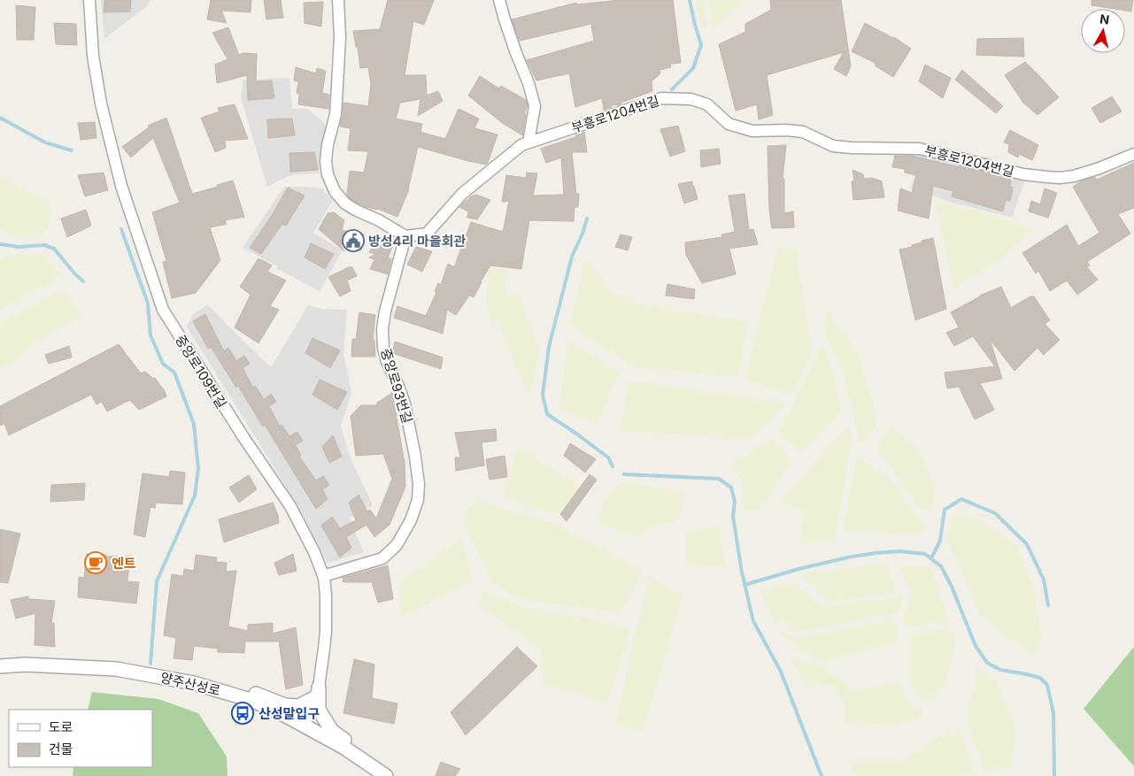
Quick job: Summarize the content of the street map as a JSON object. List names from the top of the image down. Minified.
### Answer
{"streets":{"street":["부흥로1204번길","중앙로109번길","중앙로93번길","양주산성로"]},"crossings":[["부흥로1204번길","중앙로93번길"],["중앙로109번길","중앙로93번길"],["중앙로109번길","양주산성로"]],"places":{"public building":["방성4리 마을회관"],"cafe":["엔트"],"bus stop":["산성말입구"]},"legend":["도로","건물"],"north":"top"}
